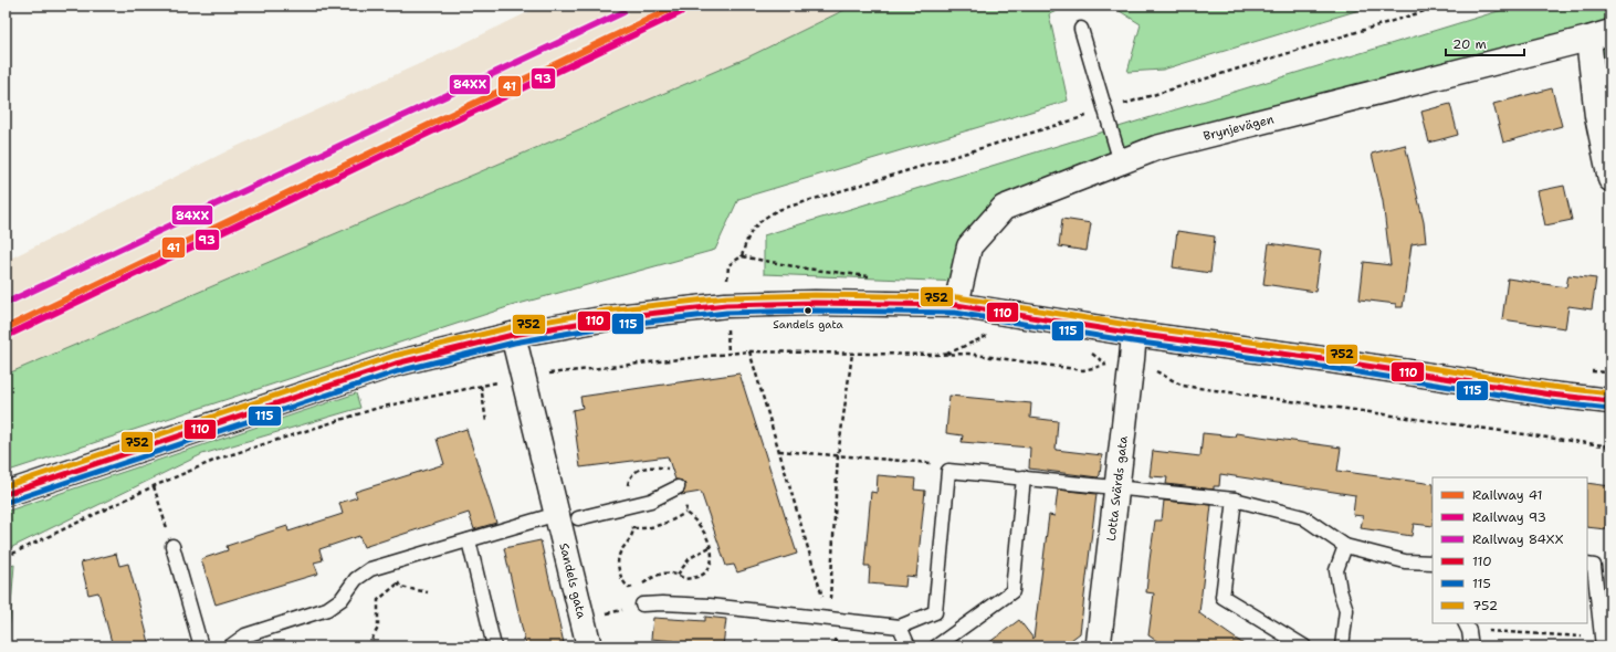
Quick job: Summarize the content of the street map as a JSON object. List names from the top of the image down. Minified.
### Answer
{"streets":{"main road":["Brynjevägen","Lotta Svärds gata","Sandels gata"]},"places":["Sandels gata"],"lines":["rail line 41","rail line 93","rail line 84XX","transit line 752","transit line 110","transit line 115"],"legend":["Railway 41","Railway 93","Railway 84XX","110","115","752"],"scale_bar":"20 m"}
